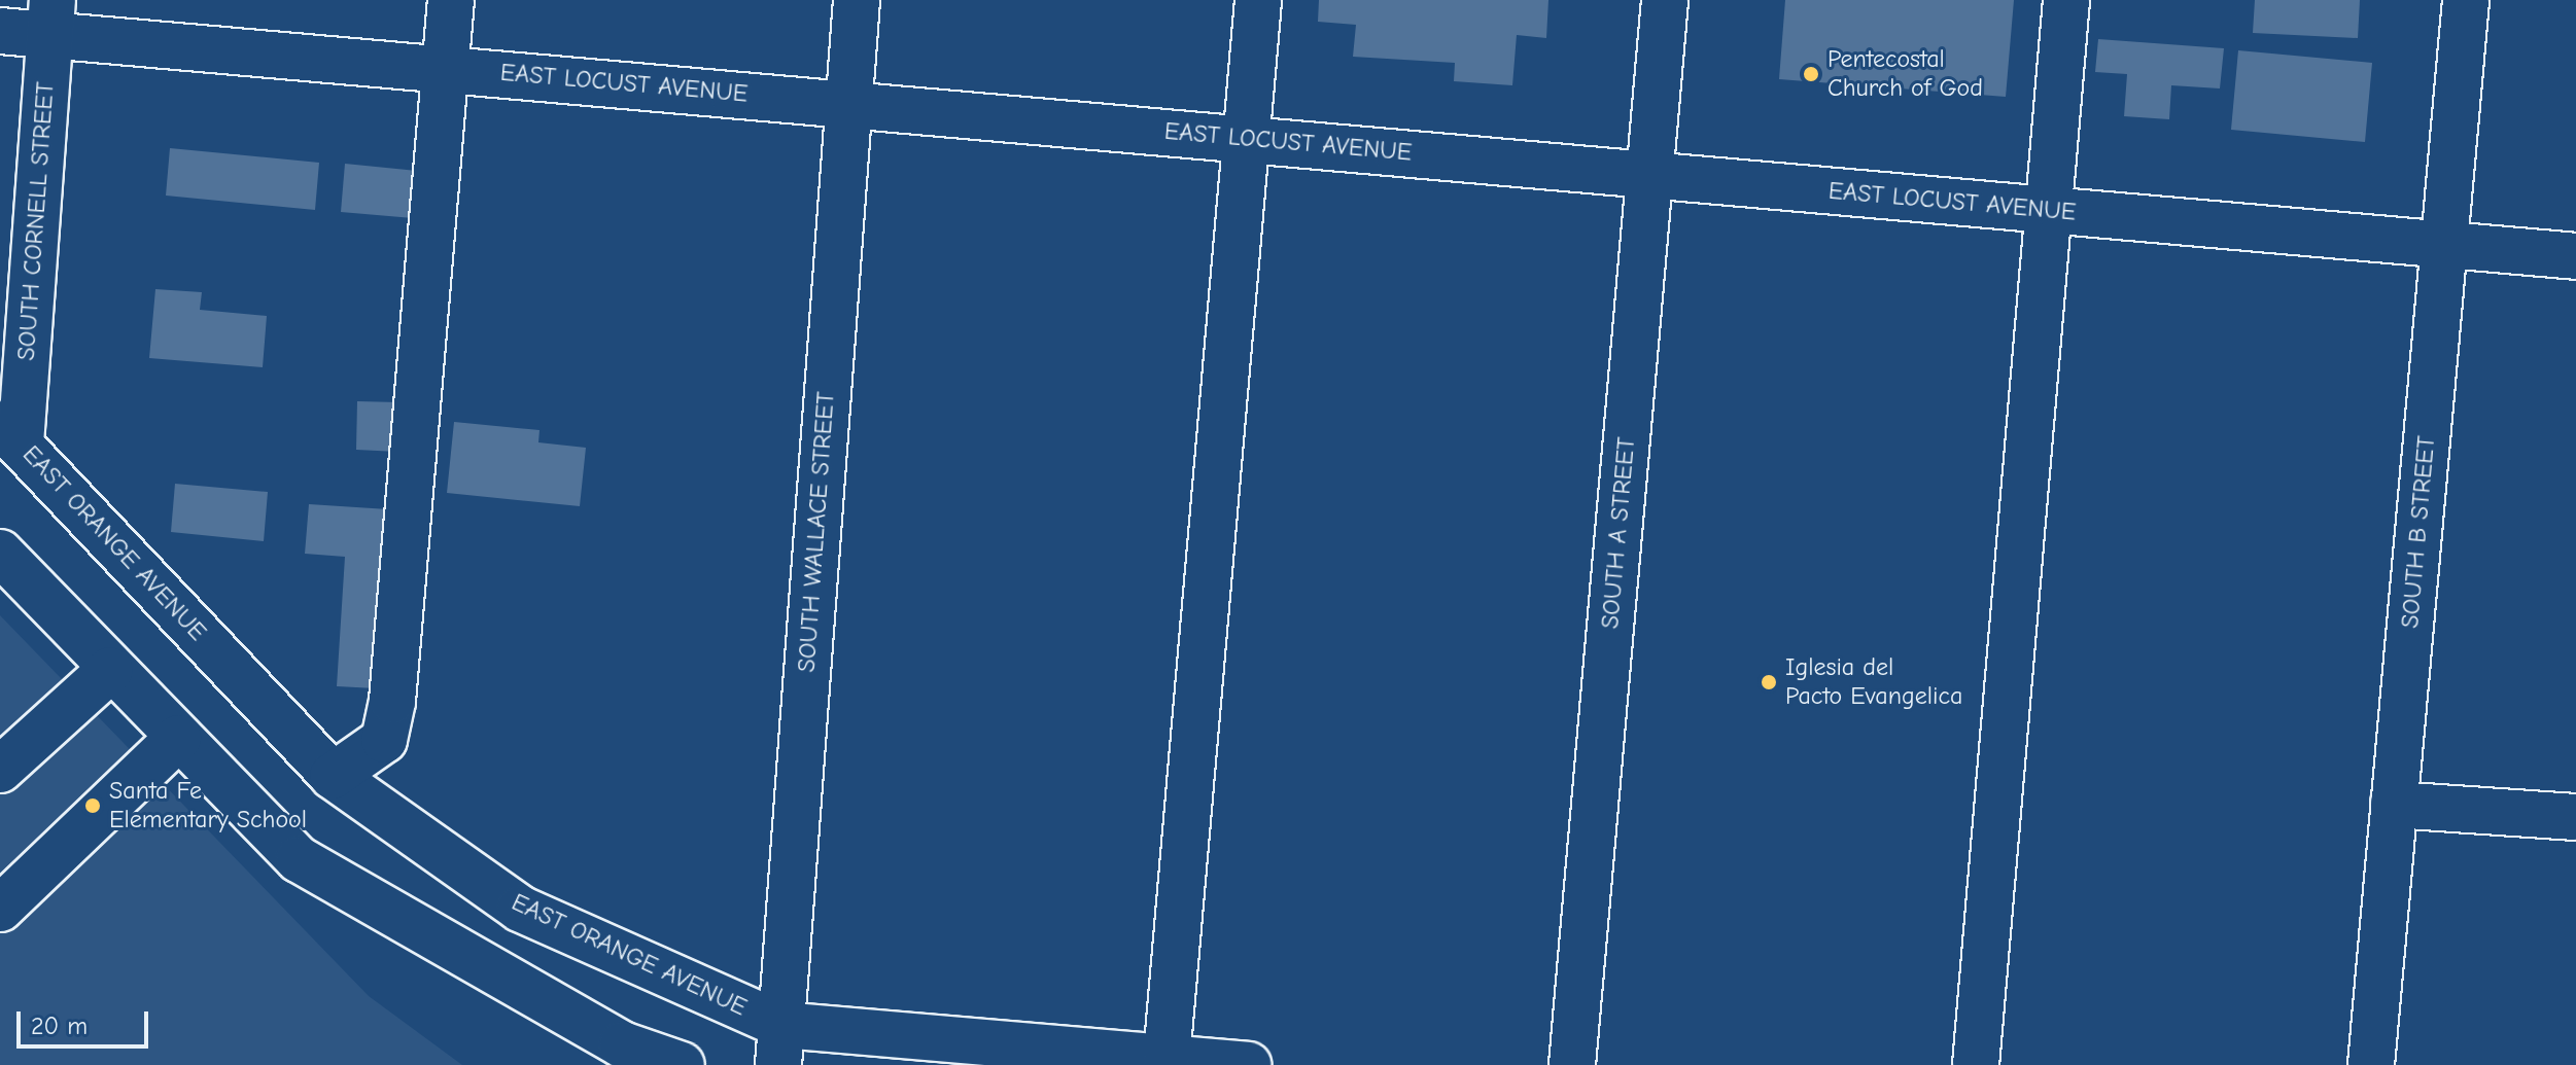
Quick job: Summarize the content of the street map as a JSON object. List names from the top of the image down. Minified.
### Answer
{"streets":{"street":["EAST LOCUST AVENUE","SOUTH CORNELL STREET","SOUTH WALLACE STREET","SOUTH B STREET","SOUTH A STREET","EAST ORANGE AVENUE"]},"crossings":[["EAST LOCUST AVENUE","SOUTH CORNELL STREET"],["EAST LOCUST AVENUE","SOUTH WALLACE STREET"],["EAST LOCUST AVENUE","SOUTH B STREET"],["EAST LOCUST AVENUE","SOUTH A STREET"],["SOUTH CORNELL STREET","EAST ORANGE AVENUE"],["SOUTH WALLACE STREET","EAST ORANGE AVENUE"]],"places":["Pentecostal Church of God","Iglesia del Pacto Evangelica","Santa Fe Elementary School"],"scale_bar":"20 m"}
